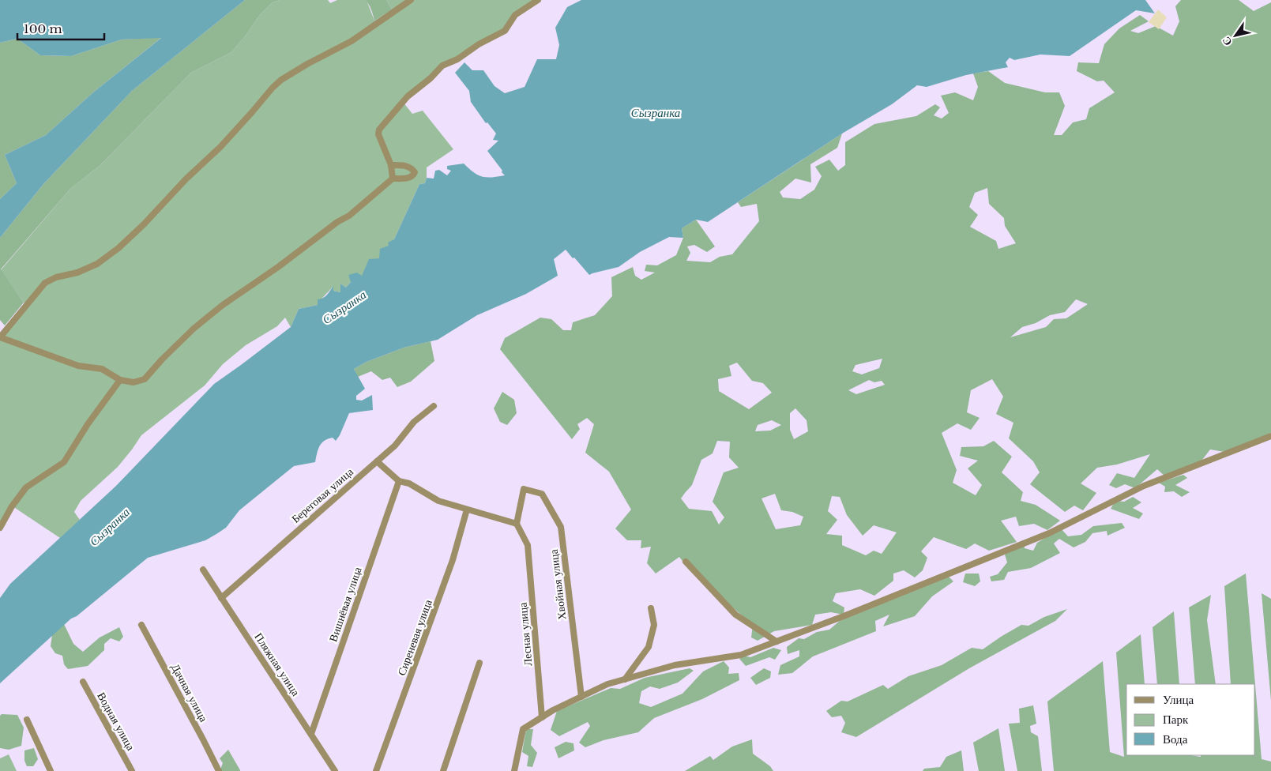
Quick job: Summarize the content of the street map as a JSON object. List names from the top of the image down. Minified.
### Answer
{"streets":{"street":["Береговая улица","Хвойная улица","Вишнёвая улица","Лесная улица","Сиреневая улица","Пляжная улица","Дачная улица","Водная улица"]},"crossings":[["Береговая улица","Пляжная улица"],["Хвойная улица","Лесная улица"],["Вишнёвая улица","Пляжная улица"]],"water":["Сызранка"],"legend":["Улица","Парк","Вода"],"scale_bar":"100 m","north":"bottom left"}
